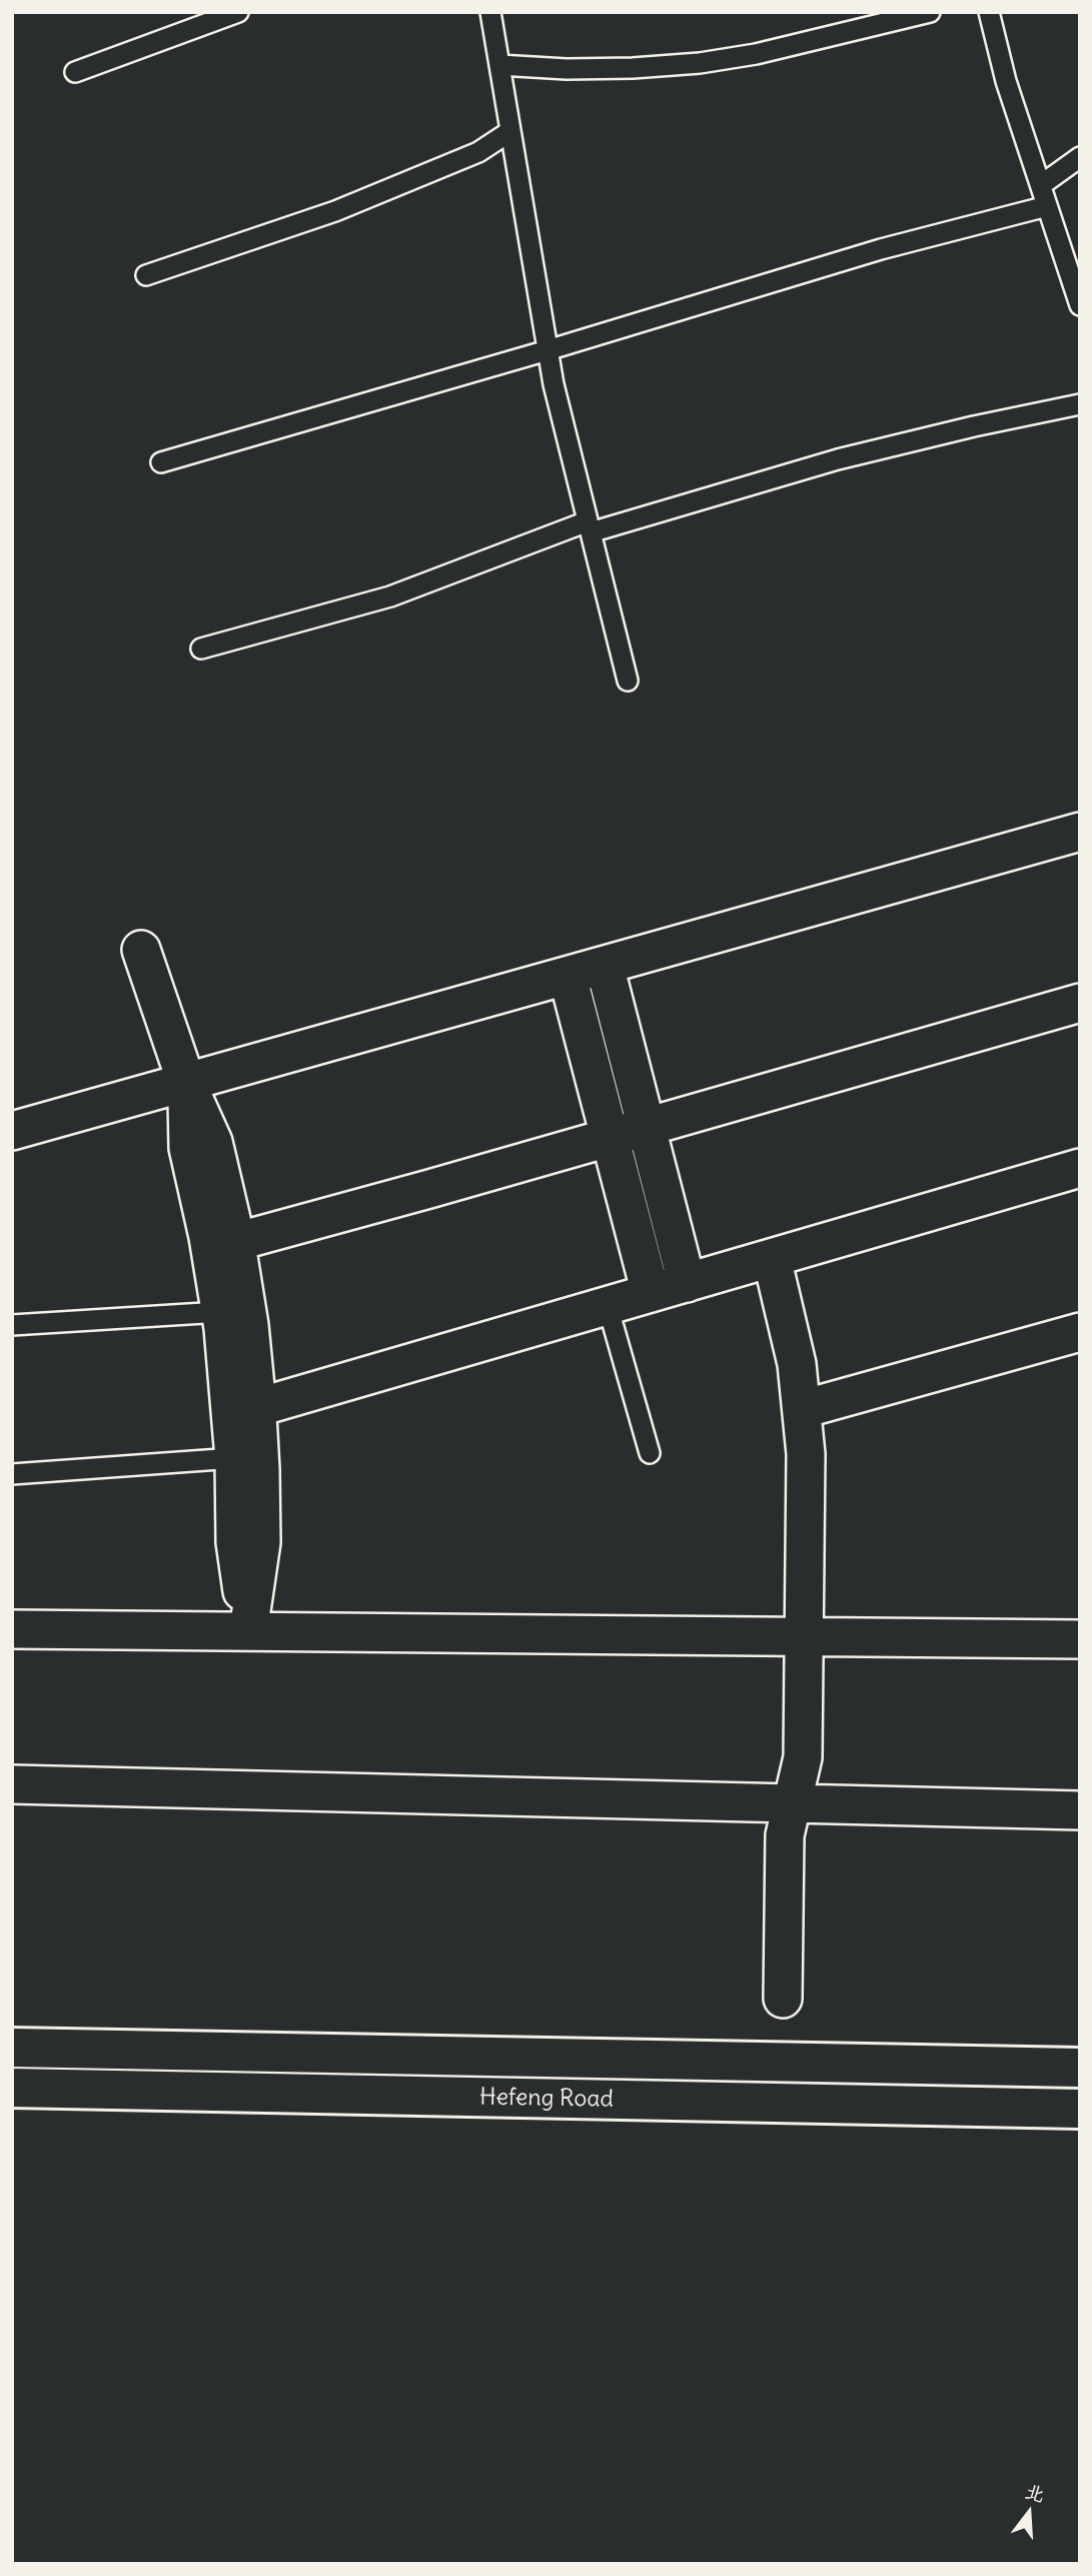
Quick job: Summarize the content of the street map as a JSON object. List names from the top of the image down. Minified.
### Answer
{"streets":{"street":["Hefeng Road"]},"north":"top"}
